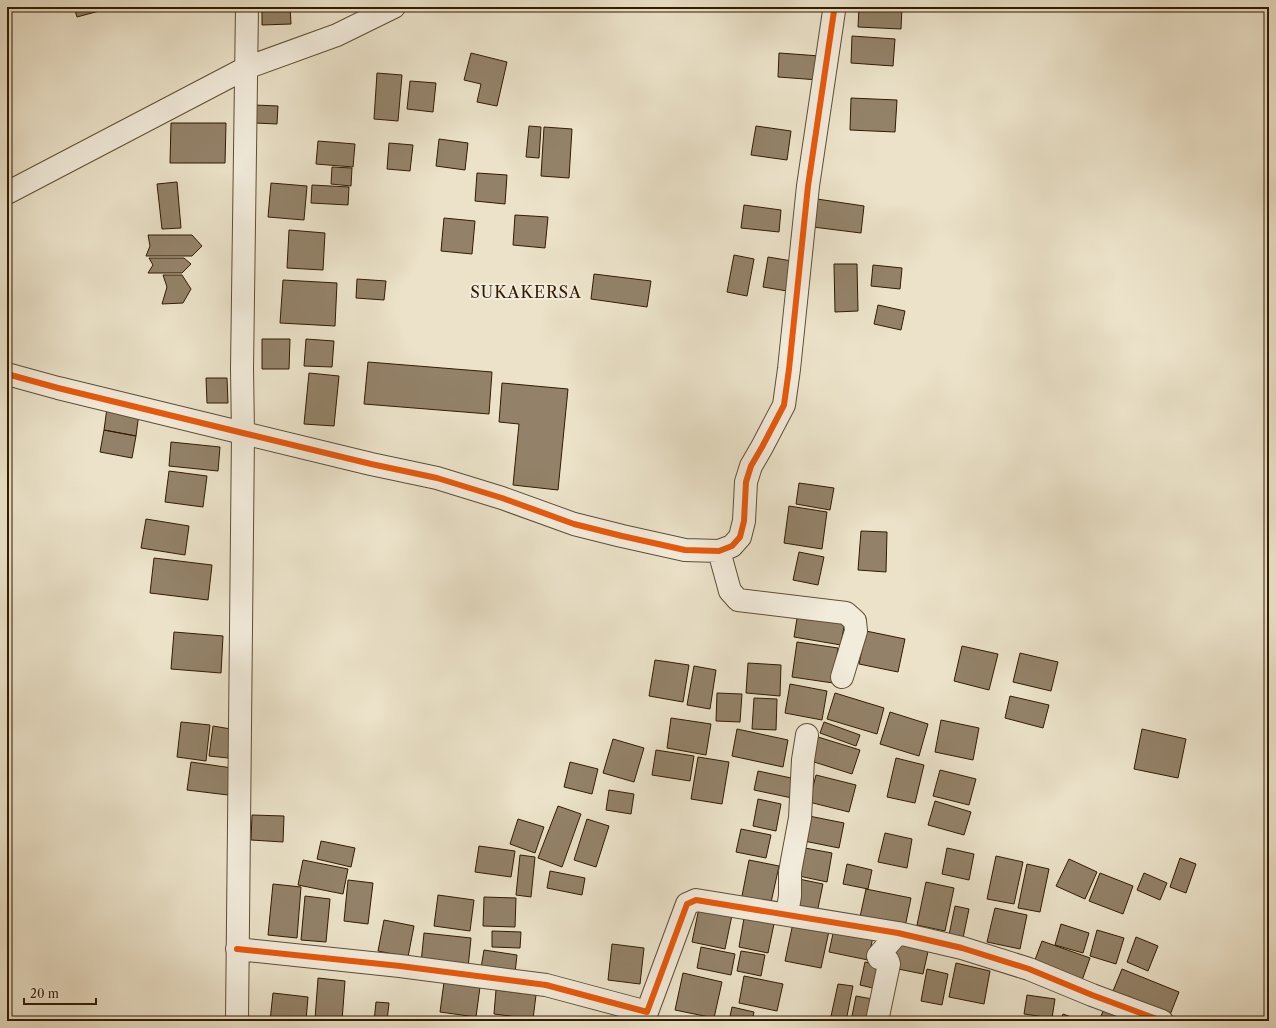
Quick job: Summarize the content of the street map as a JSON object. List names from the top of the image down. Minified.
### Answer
{"districts":["SUKAKERSA"],"scale_bar":"20 m"}
